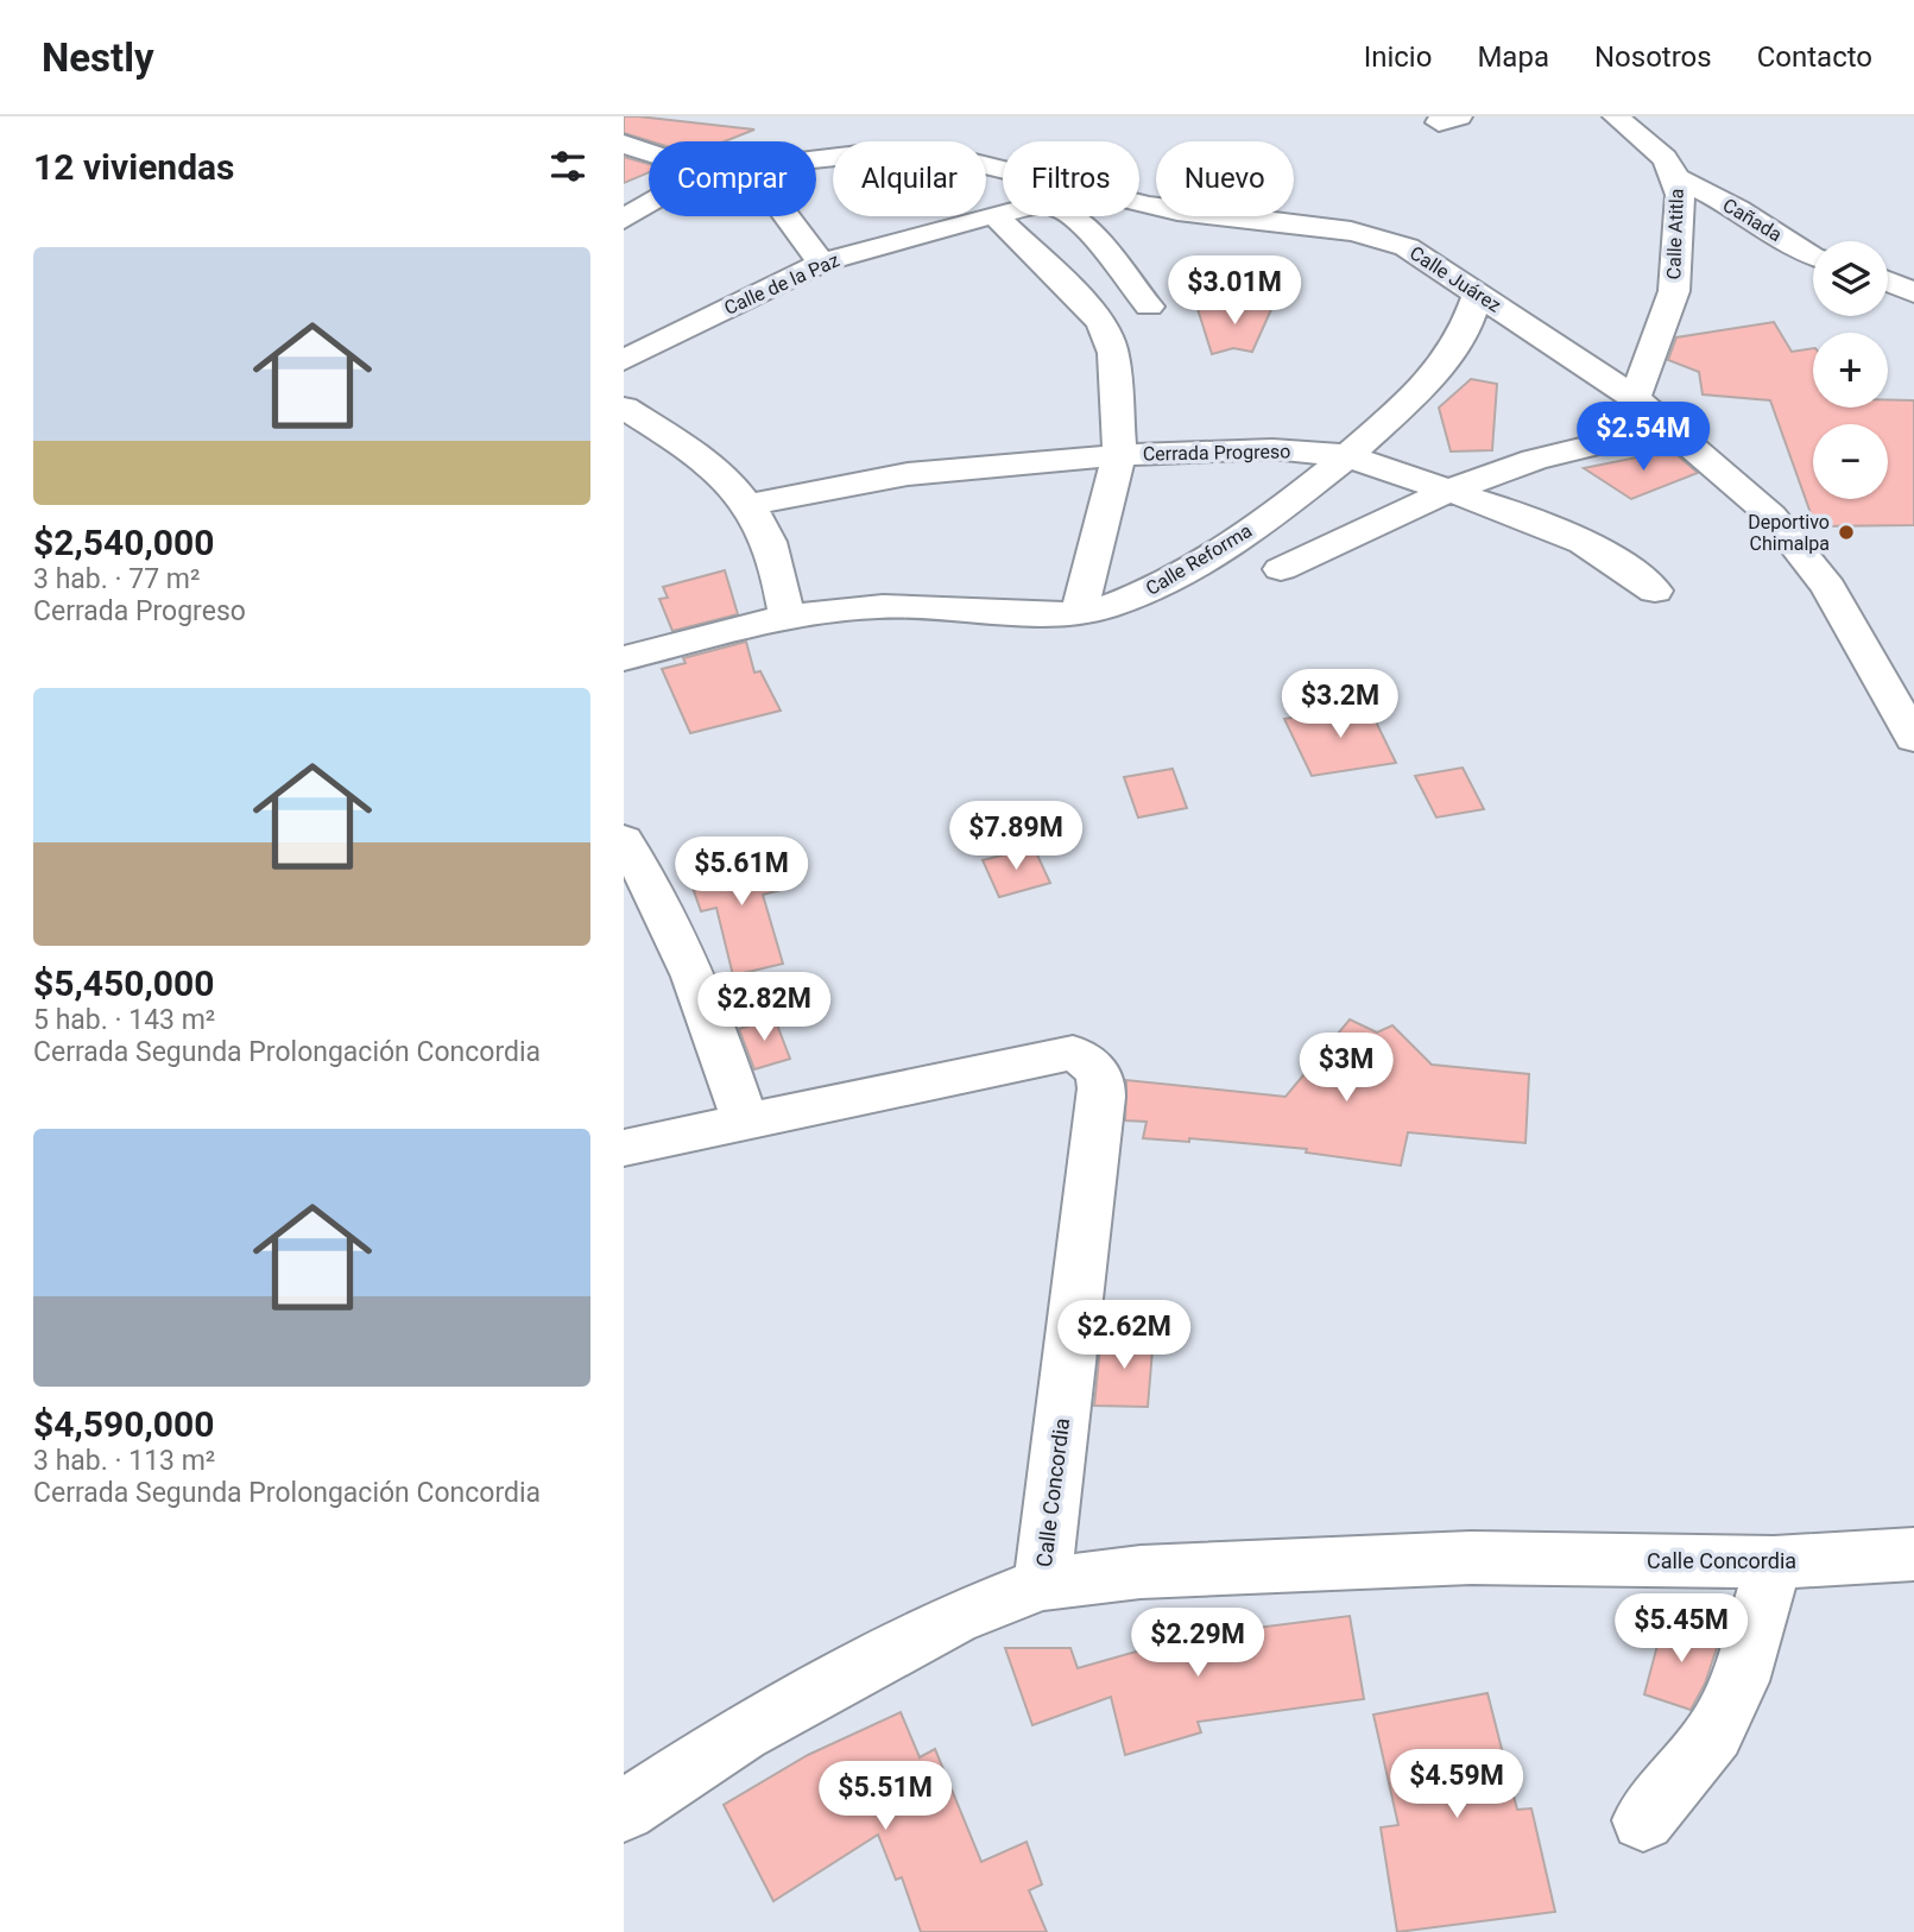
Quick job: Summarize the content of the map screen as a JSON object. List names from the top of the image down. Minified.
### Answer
{"streets":{"street":["Cañada","Calle Atitla","Calle Juárez","Calle de la Paz","Cerrada Progreso","Calle Reforma","Calle Concordia"]},"crossings":[["Cañada","Calle Atitla"],["Calle Atitla","Calle Juárez"],["Calle Juárez","Calle Reforma"],["Cerrada Progreso","Calle Reforma"]],"places":["Deportivo Chimalpa"],"page":{"header":"Nestly","nav":["Inicio","Mapa","Nosotros","Contacto"],"heading":"12 viviendas","chip":["Comprar","Alquilar","Filtros","Nuevo"],"list":[{"name":"$2,540,000","note":"3 hab. · 77 m² · Cerrada Progreso"},{"name":"$5,450,000","note":"5 hab. · 143 m² · Cerrada Segunda Prolongación Concordia"},{"name":"$4,590,000","note":"3 hab. · 113 m² · Cerrada Segunda Prolongación Concordia"}],"map_buttons":["+","−"],"price":["$3.01M","$2.54M","$3.2M","$7.89M","$5.61M","$2.82M","$3M","$2.62M","$5.45M","$2.29M","$4.59M","$5.51M"]}}
